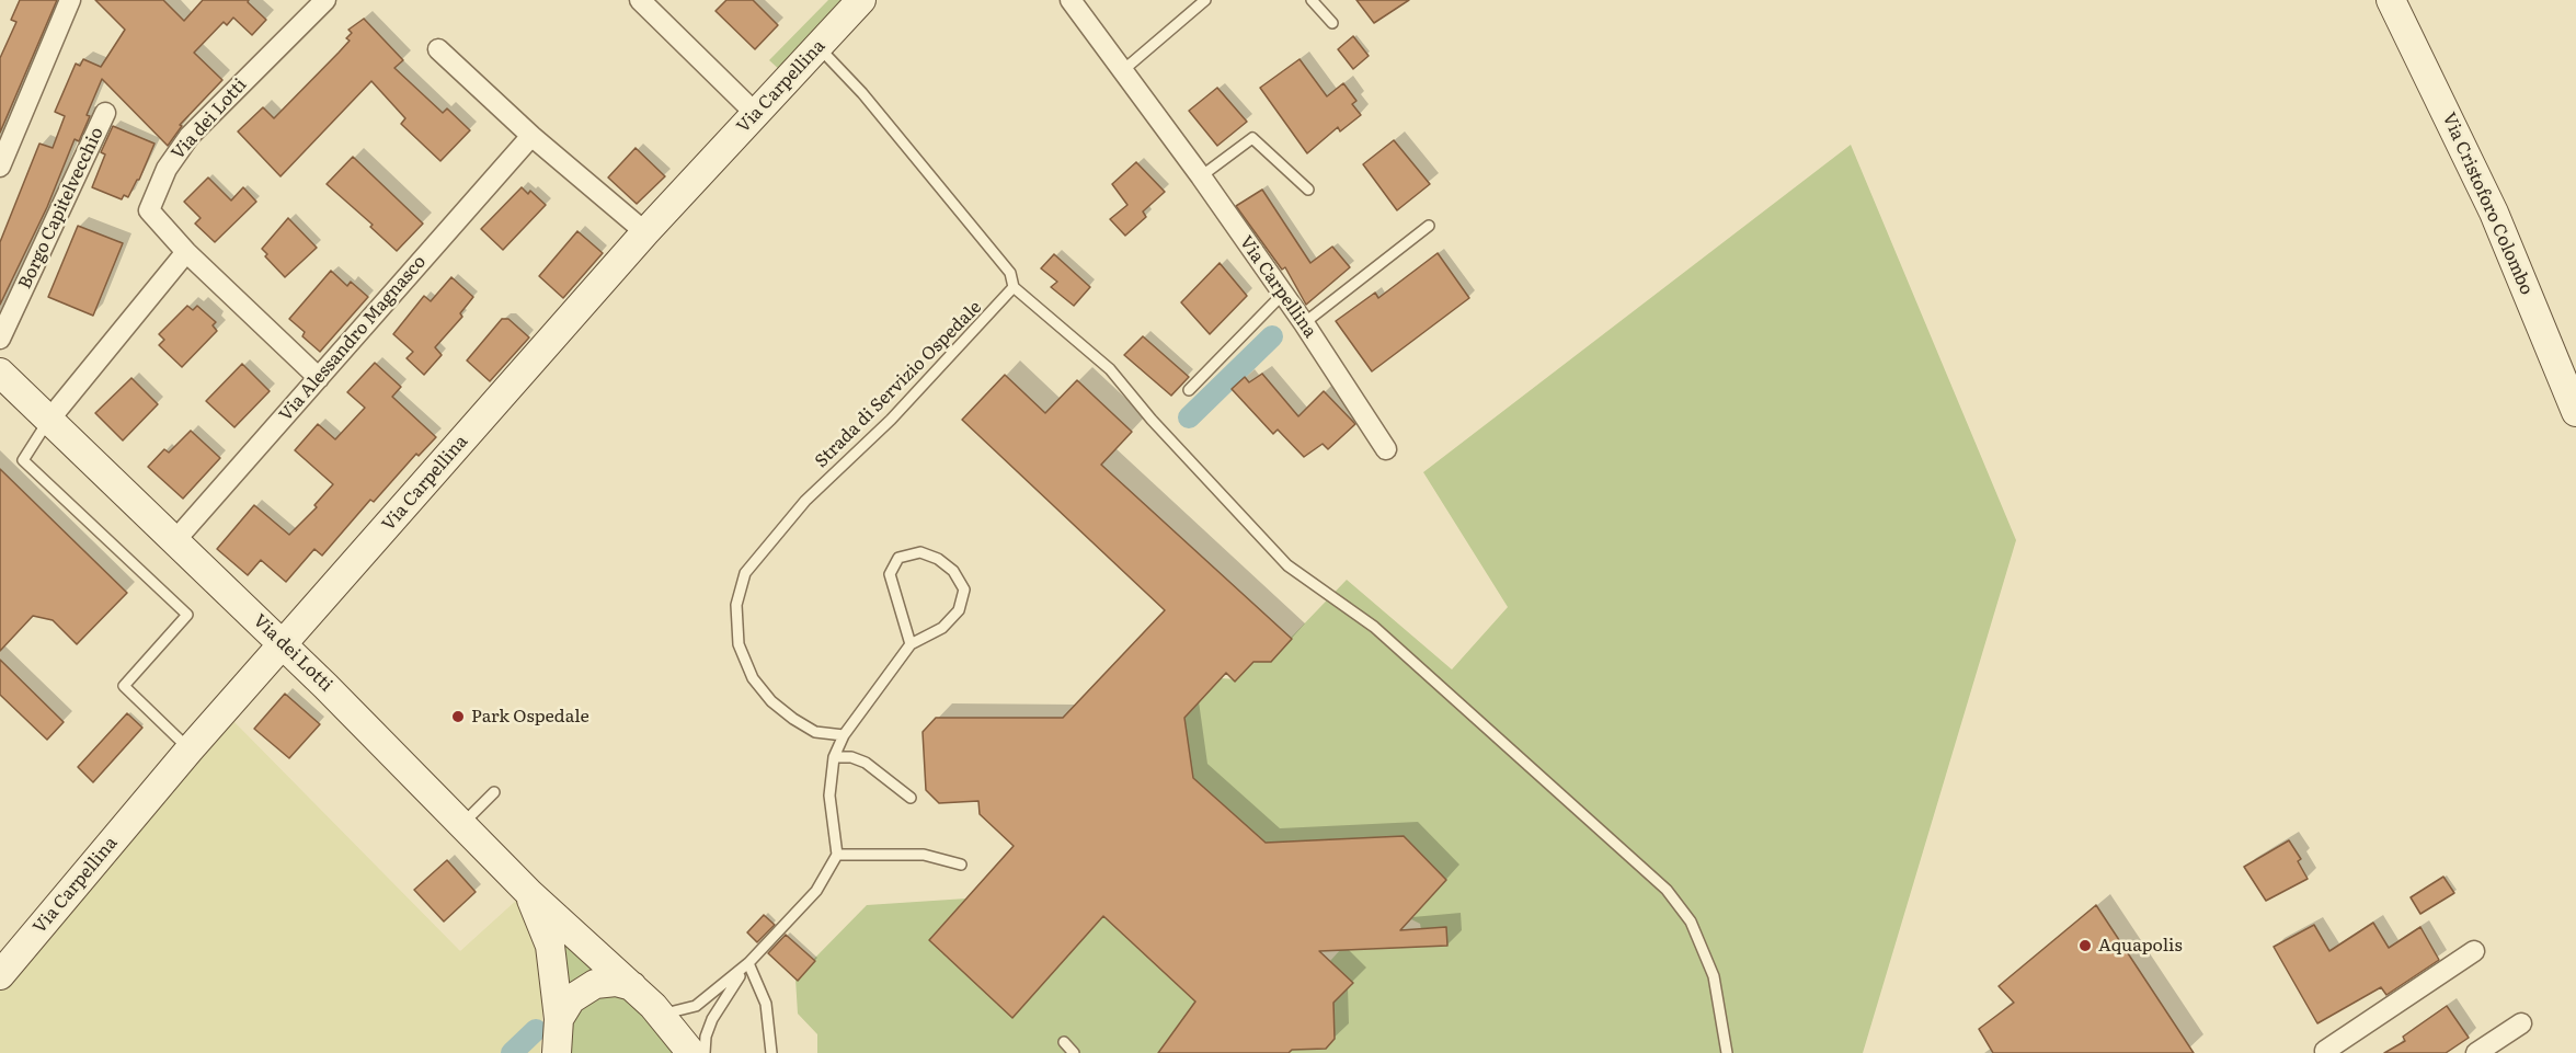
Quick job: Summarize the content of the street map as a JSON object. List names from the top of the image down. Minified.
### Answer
{"streets":{"street":["Via Carpellina","Via dei Lotti","Via Cristoforo Colombo","Borgo Capitelvecchio","Via Alessandro Magnasco"],"lane":["Strada di Servizio Ospedale"]},"crossings":[["Via Carpellina","Via dei Lotti"],["Via dei Lotti","Via Alessandro Magnasco"]],"places":["Park Ospedale","Aquapolis"]}
